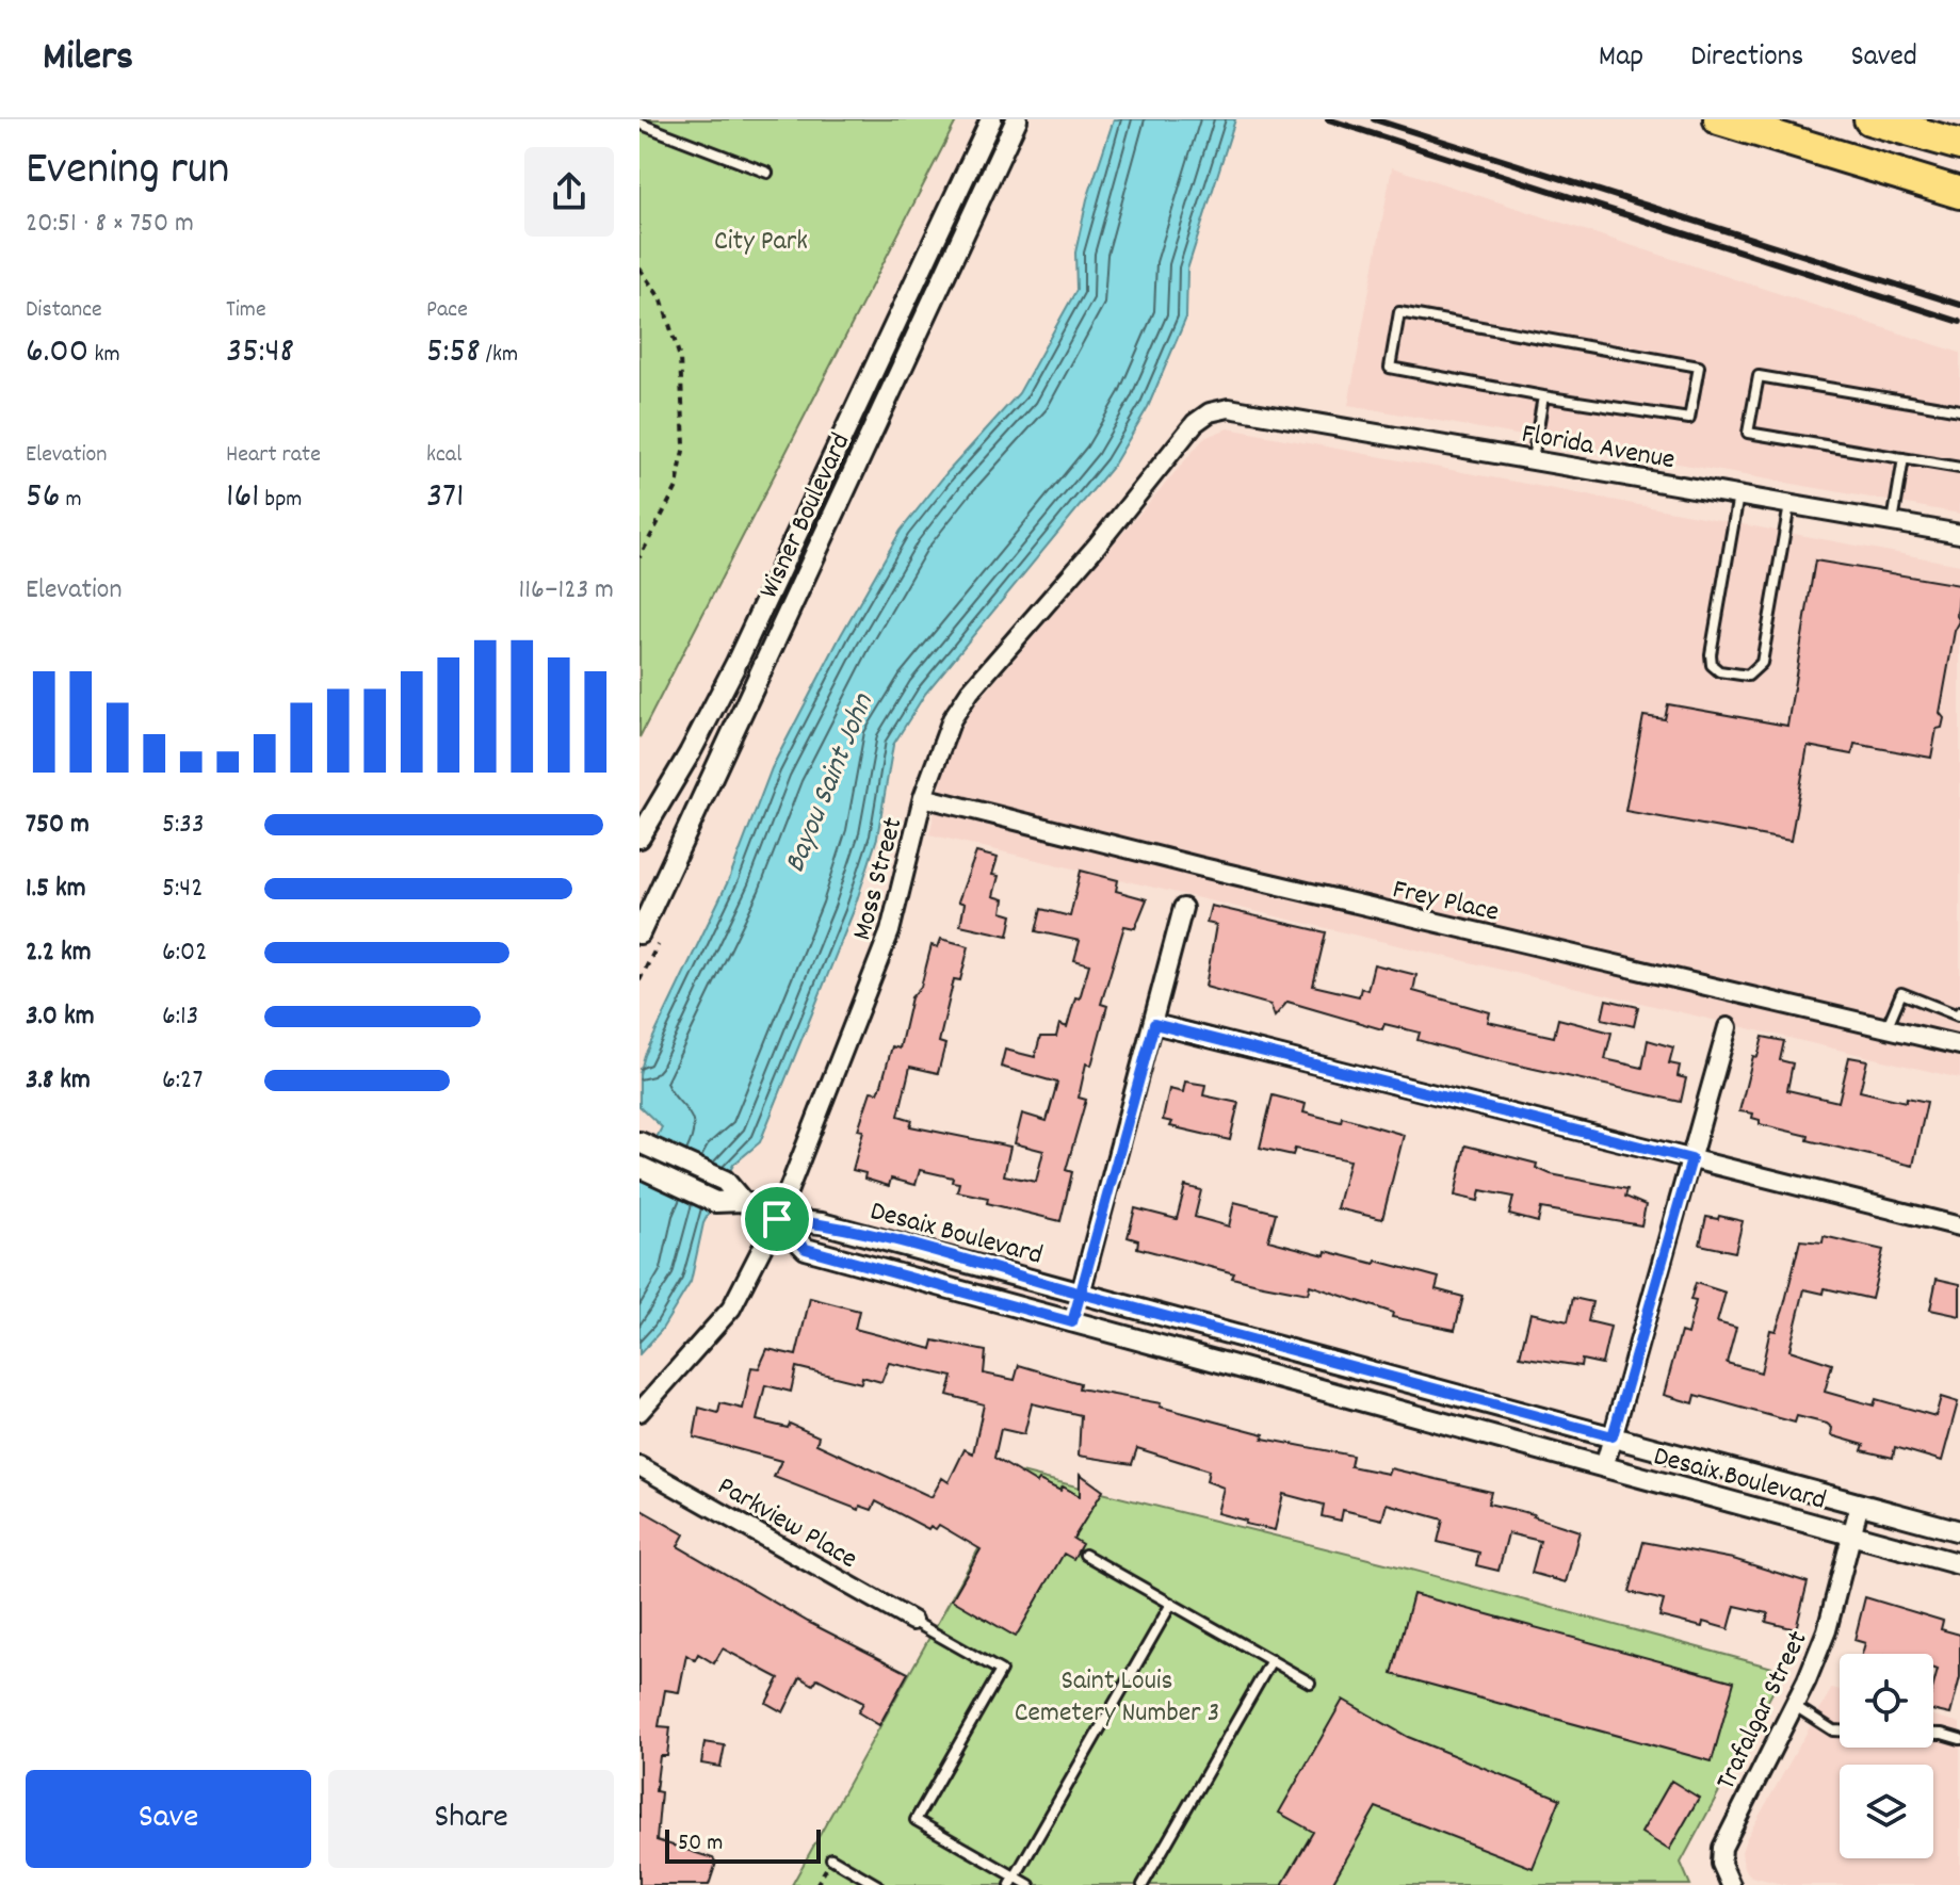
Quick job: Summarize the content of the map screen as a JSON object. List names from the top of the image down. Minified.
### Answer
{"streets":{"street":["Florida Avenue","Wisner Boulevard","Moss Street","Frey Place","Desaix Boulevard","Parkview Place","Trafalgar Street"]},"crossings":[["Florida Avenue","Moss Street"],["Moss Street","Frey Place"],["Moss Street","Desaix Boulevard"],["Desaix Boulevard","Trafalgar Street"]],"water":["Bayou Saint John"],"parks":["City Park","Saint Louis Cemetery Number 3"],"scale_bar":"50 m","page":{"header":"Milers","nav":["Map","Directions","Saved"],"heading":["Evening run","20:51 · 8 × 750 m"],"stats":[["Distance","6.00 km"],["Time","35:48"],["Pace","5:58 /km"],["Elevation","56 m"],["Heart rate","161 bpm"],["kcal","371"]],"chart":["Elevation","116–123 m"],"list":[{"name":"750 m","note":"5:33"},{"name":"1.5 km","note":"5:42"},{"name":"2.2 km","note":"6:02"},{"name":"3.0 km","note":"6:13"},{"name":"3.8 km","note":"6:27"}],"buttons":["Save","Share"],"scale":"50 m"}}
